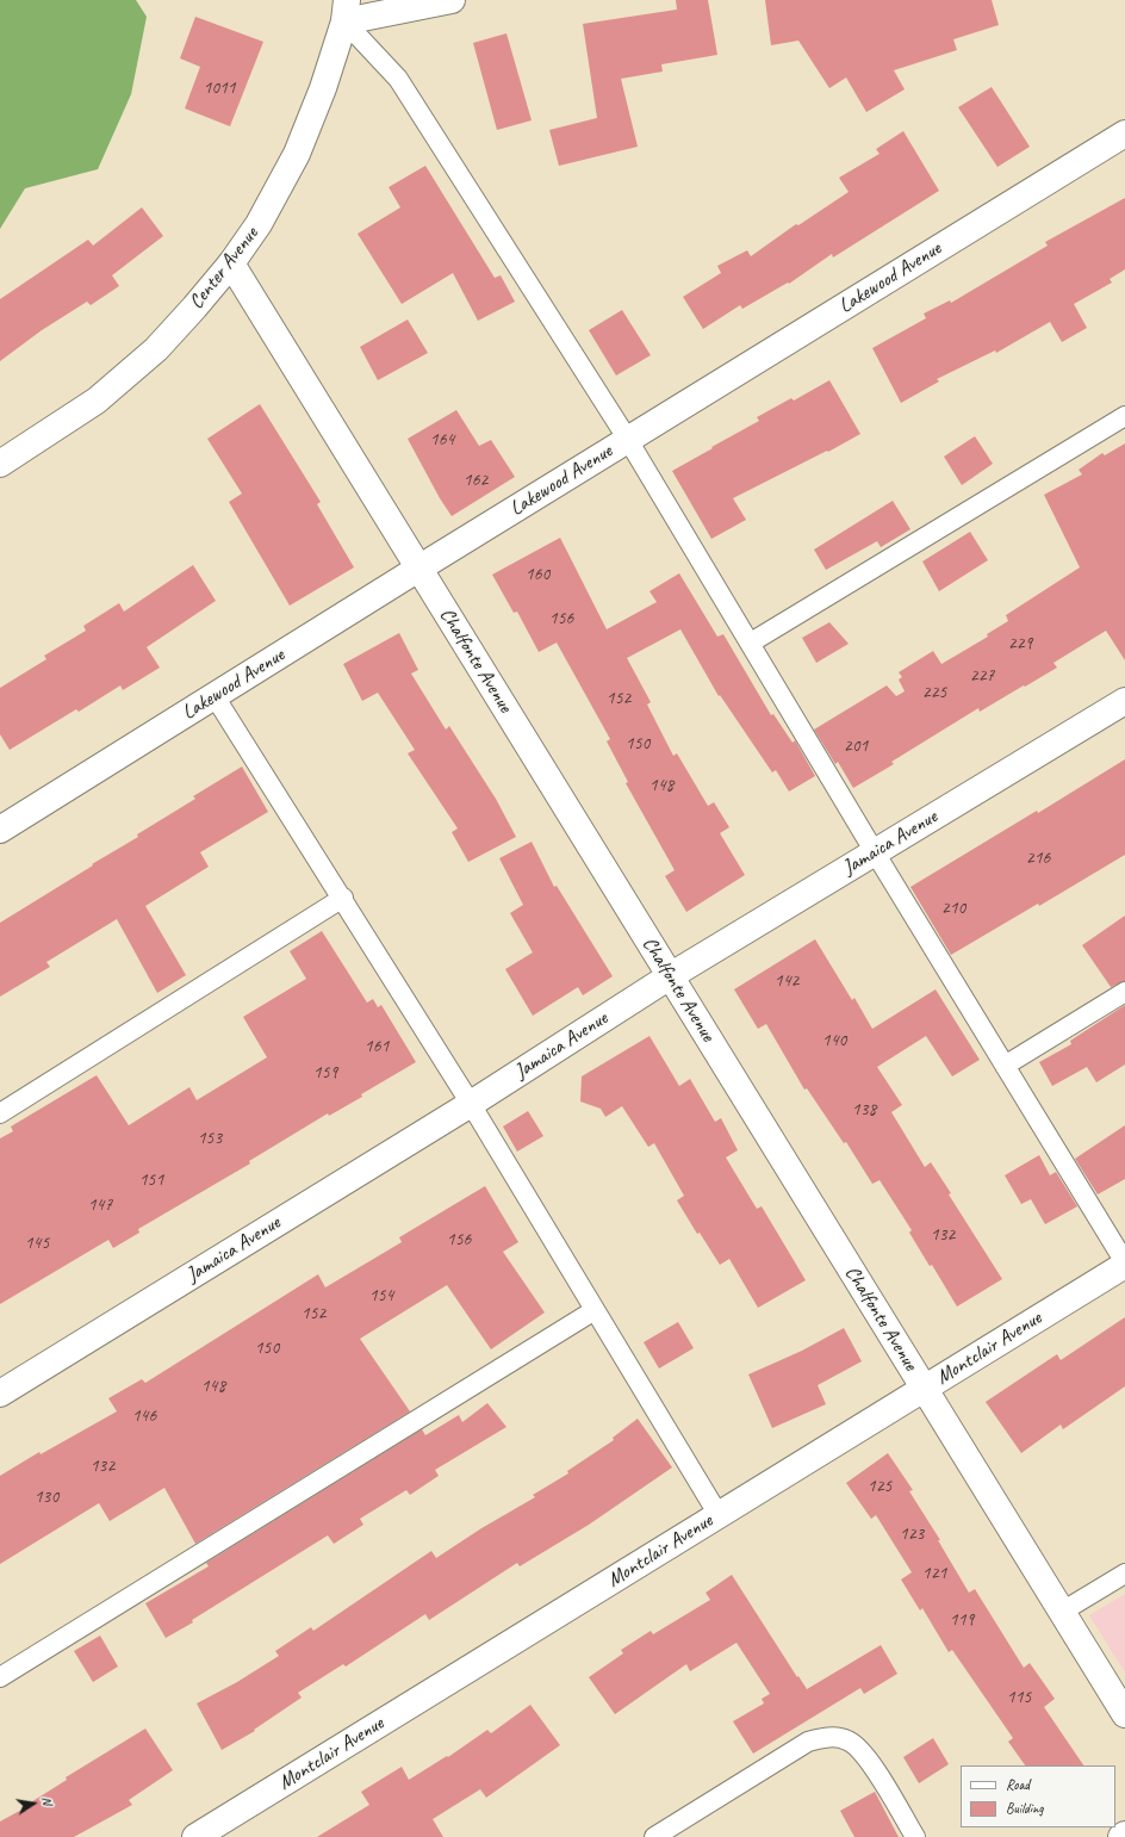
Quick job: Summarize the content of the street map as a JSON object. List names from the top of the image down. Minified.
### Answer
{"streets":{"street":["Center Avenue","Lakewood Avenue","Chalfonte Avenue","Jamaica Avenue","Montclair Avenue"]},"crossings":[["Center Avenue","Chalfonte Avenue"],["Lakewood Avenue","Chalfonte Avenue"],["Chalfonte Avenue","Jamaica Avenue"],["Chalfonte Avenue","Montclair Avenue"]],"house_numbers":["1011","164","162","160","156","229","227","225","152","150","201","148","216","210","142","140","161","159","138","153","151","147","132","156","145","154","152","150","148","146","132","125","130","123","121","119","115"],"legend":["Road","Building"],"north":"right"}
